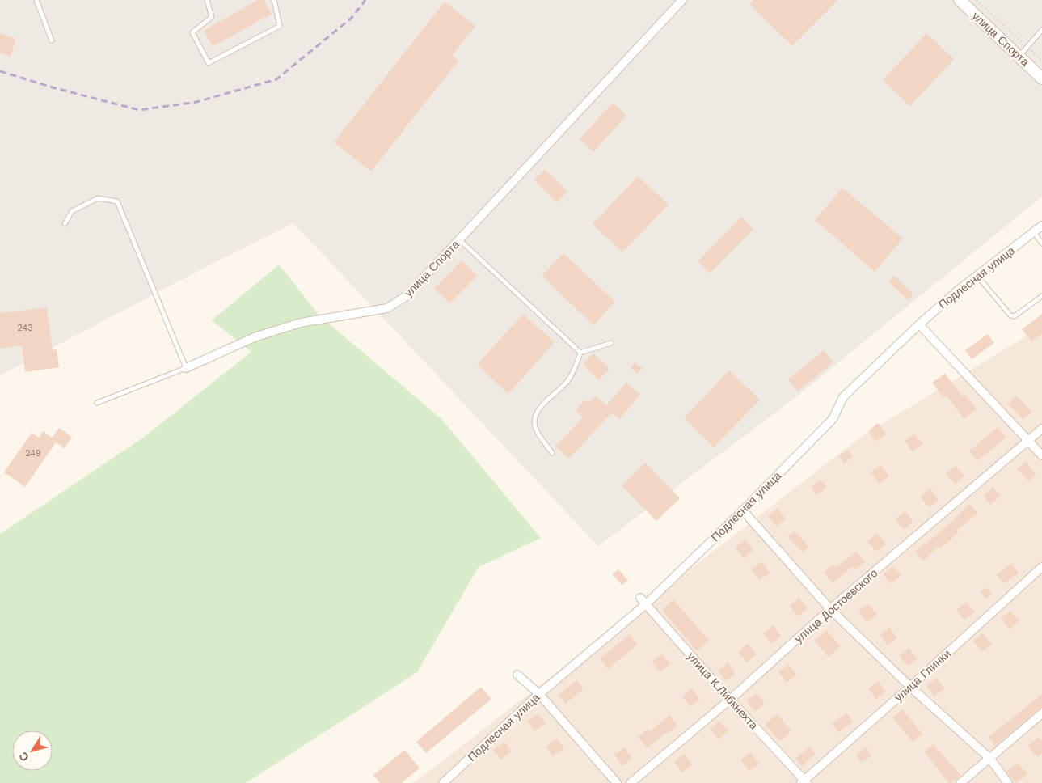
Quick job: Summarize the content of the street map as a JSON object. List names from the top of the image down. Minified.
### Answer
{"streets":{"street":["улица Спорта","Подлесная улица","улица Достоевского","улица Глинки","улица К.Либкнехта"]},"crossings":[["Подлесная улица","улица К.Либкнехта"],["улица Достоевского","улица К.Либкнехта"],["улица Глинки","улица К.Либкнехта"]],"house_numbers":["243","249"],"north":"bottom left"}
